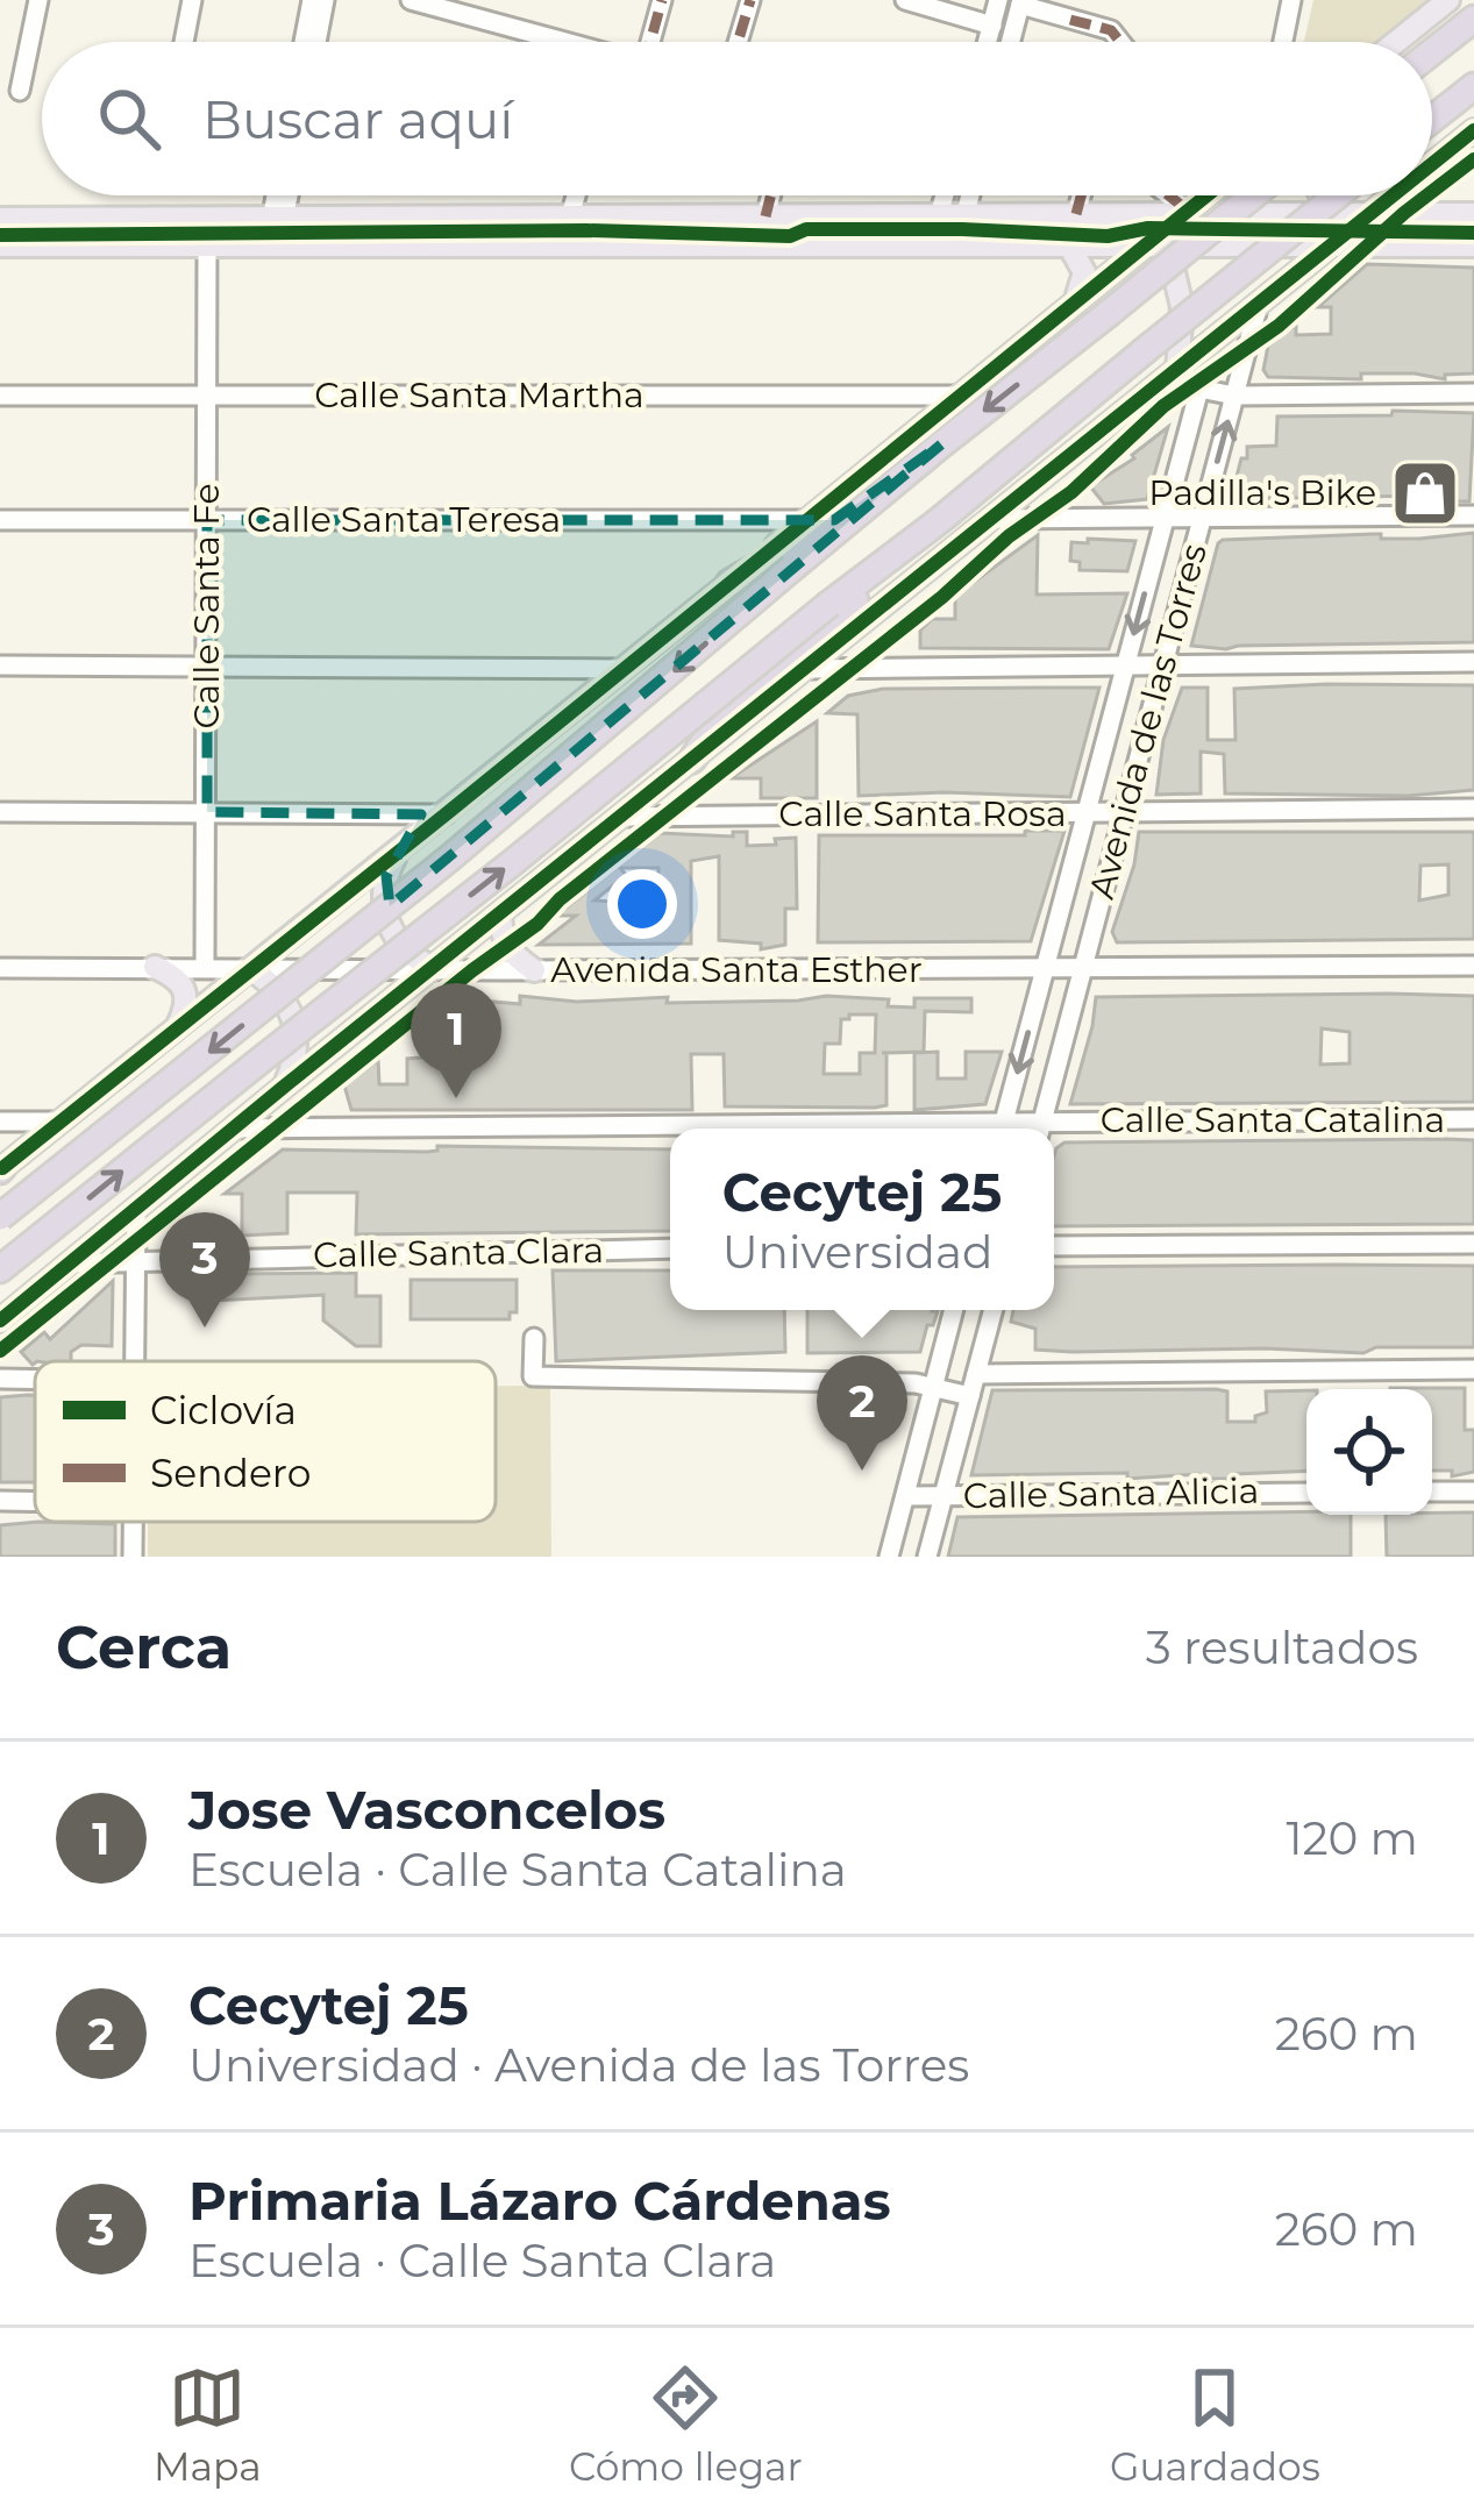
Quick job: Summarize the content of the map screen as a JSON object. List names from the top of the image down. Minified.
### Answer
{"streets":{"street":["Calle Santa Martha","Calle Santa Teresa","Calle Santa Fe","Avenida de las Torres","Calle Santa Rosa","Avenida Santa Esther","Calle Santa Catalina","Calle Santa Clara","Calle Santa Alicia"]},"crossings":[["Calle Santa Martha","Calle Santa Fe"],["Calle Santa Teresa","Calle Santa Fe"],["Calle Santa Fe","Avenida Santa Esther"],["Avenida de las Torres","Calle Santa Rosa"],["Avenida de las Torres","Avenida Santa Esther"]],"places":{"shop":["Padilla's Bike"]},"legend":["Ciclovía","Sendero"],"page":{"search":"Buscar aquí","pins":["1","3","2"],"popup":["Cecytej 25","Universidad"],"heading":["Cerca","3 resultados"],"list":[{"mark":"1","name":"Jose Vasconcelos","note":"Escuela · Calle Santa Catalina","value":"120 m"},{"mark":"2","name":"Cecytej 25","note":"Universidad · Avenida de las Torres","value":"260 m"},{"mark":"3","name":"Primaria Lázaro Cárdenas","note":"Escuela · Calle Santa Clara","value":"260 m"}],"nav":["Mapa","Cómo llegar","Guardados"]}}
